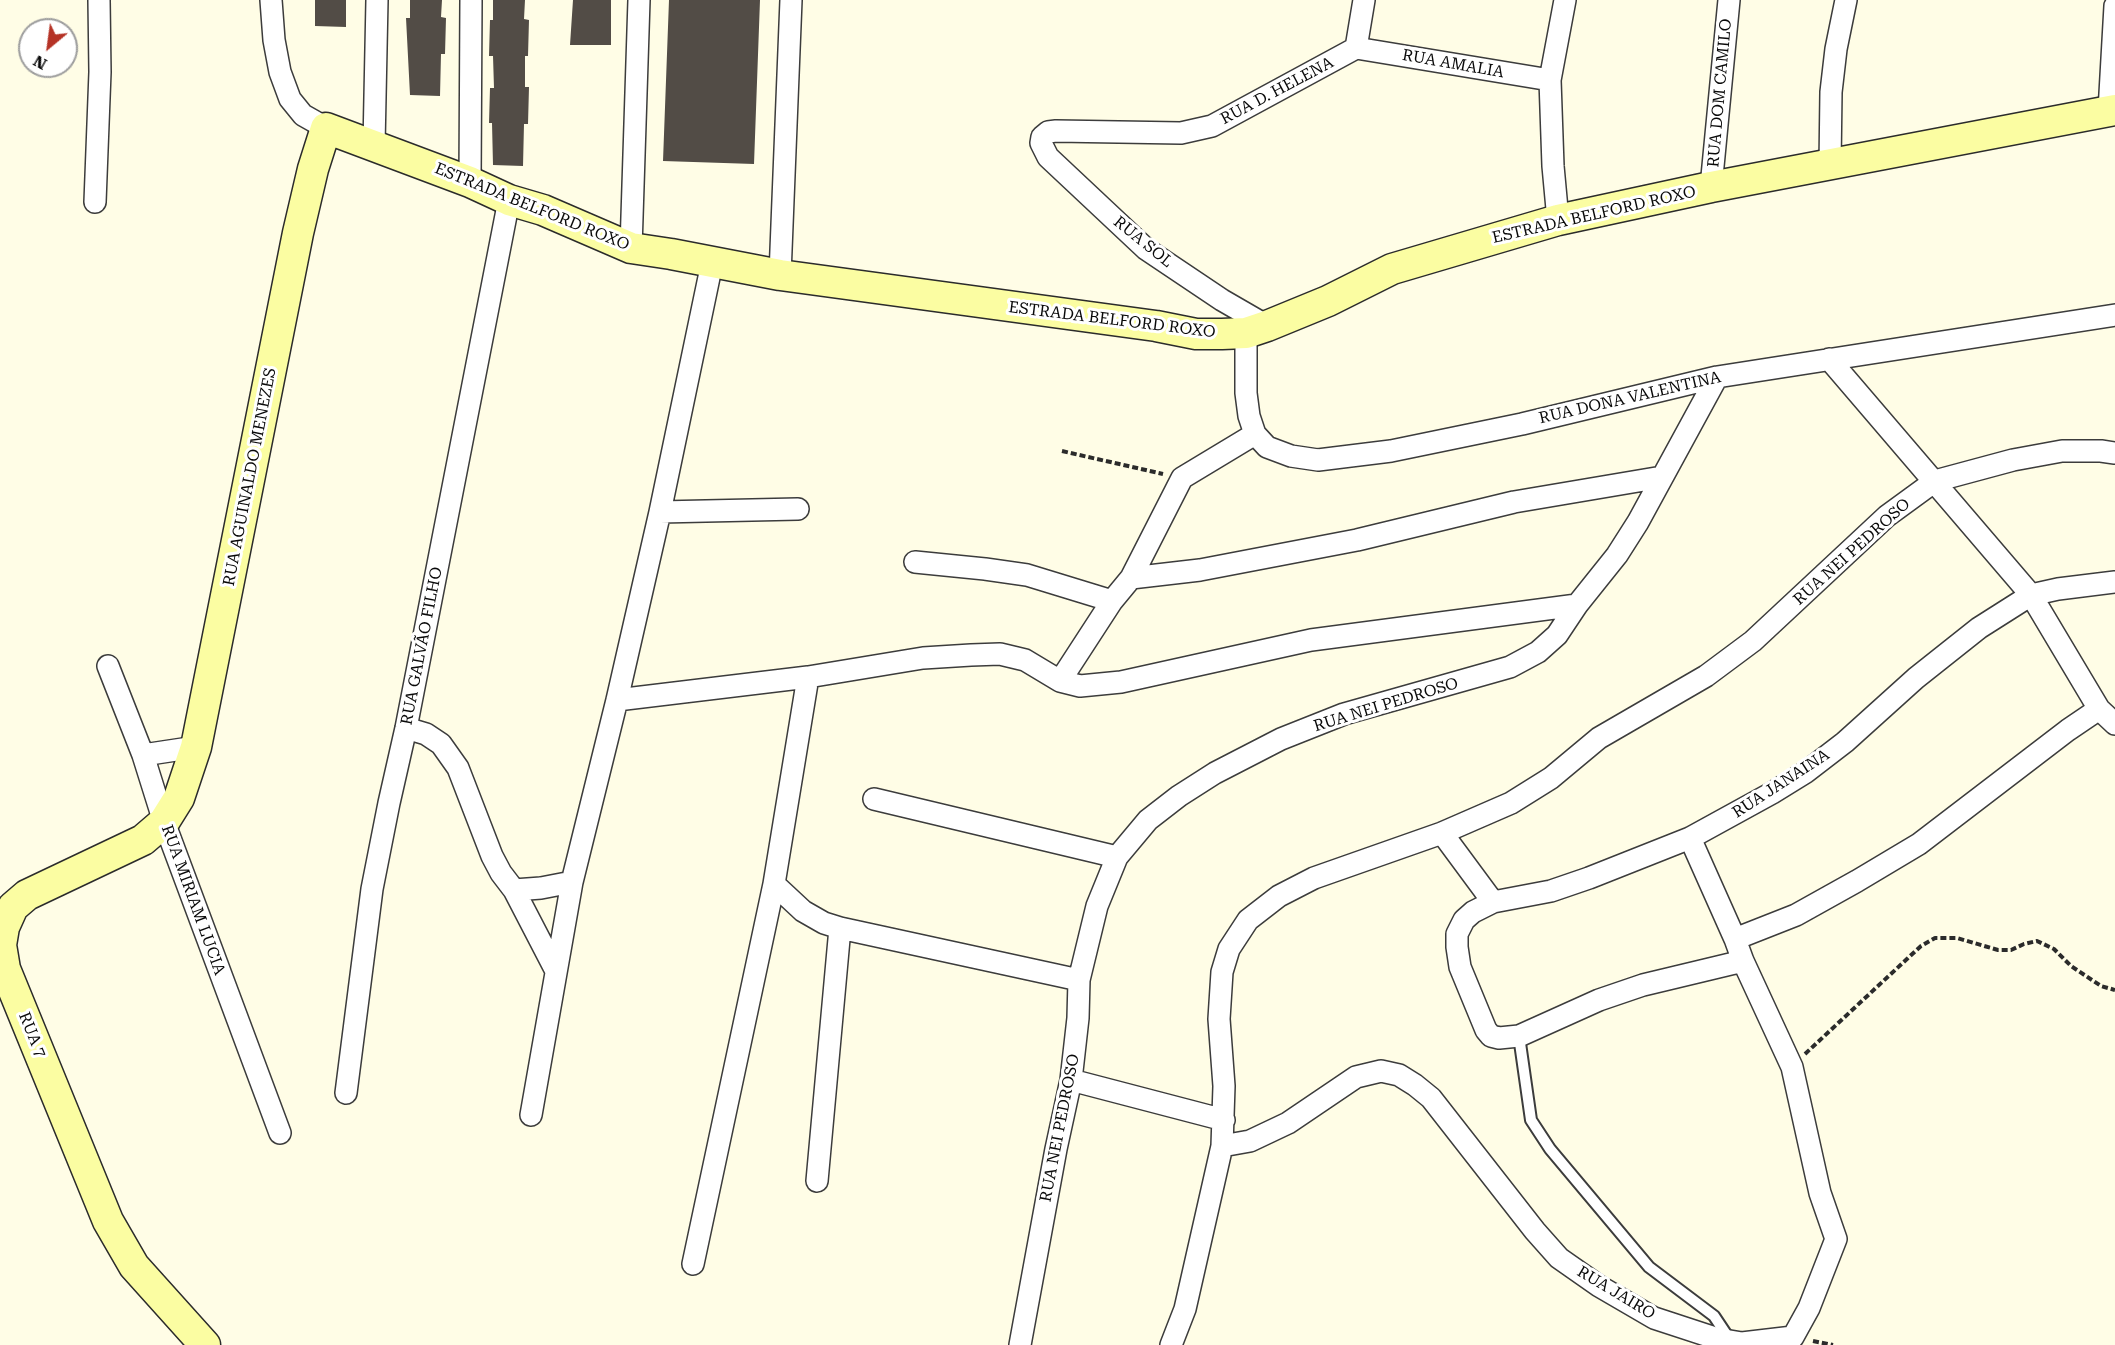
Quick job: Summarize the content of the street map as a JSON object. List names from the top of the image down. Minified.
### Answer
{"streets":{"street":["RUA AMALIA","RUA D. HELENA","RUA DOM CAMILO","ESTRADA BELFORD ROXO","RUA SOL","RUA DONA VALENTINA","RUA AGUINALDO MENEZES","RUA NEI PEDROSO","RUA GALVÃO FILHO","RUA JANAINA","RUA MIRIAM LUCIA","RUA 7","RUA JAIRO"]},"crossings":[["RUA AMALIA","RUA D. HELENA"],["RUA D. HELENA","RUA SOL"],["RUA DOM CAMILO","ESTRADA BELFORD ROXO"],["ESTRADA BELFORD ROXO","RUA SOL"],["ESTRADA BELFORD ROXO","RUA AGUINALDO MENEZES"],["ESTRADA BELFORD ROXO","RUA GALVÃO FILHO"],["RUA DONA VALENTINA","RUA NEI PEDROSO"],["RUA AGUINALDO MENEZES","RUA MIRIAM LUCIA"],["RUA AGUINALDO MENEZES","RUA 7"],["RUA NEI PEDROSO","RUA JAIRO"],["RUA JANAINA","RUA JAIRO"],["RUA MIRIAM LUCIA","RUA 7"]],"north":"bottom left"}
